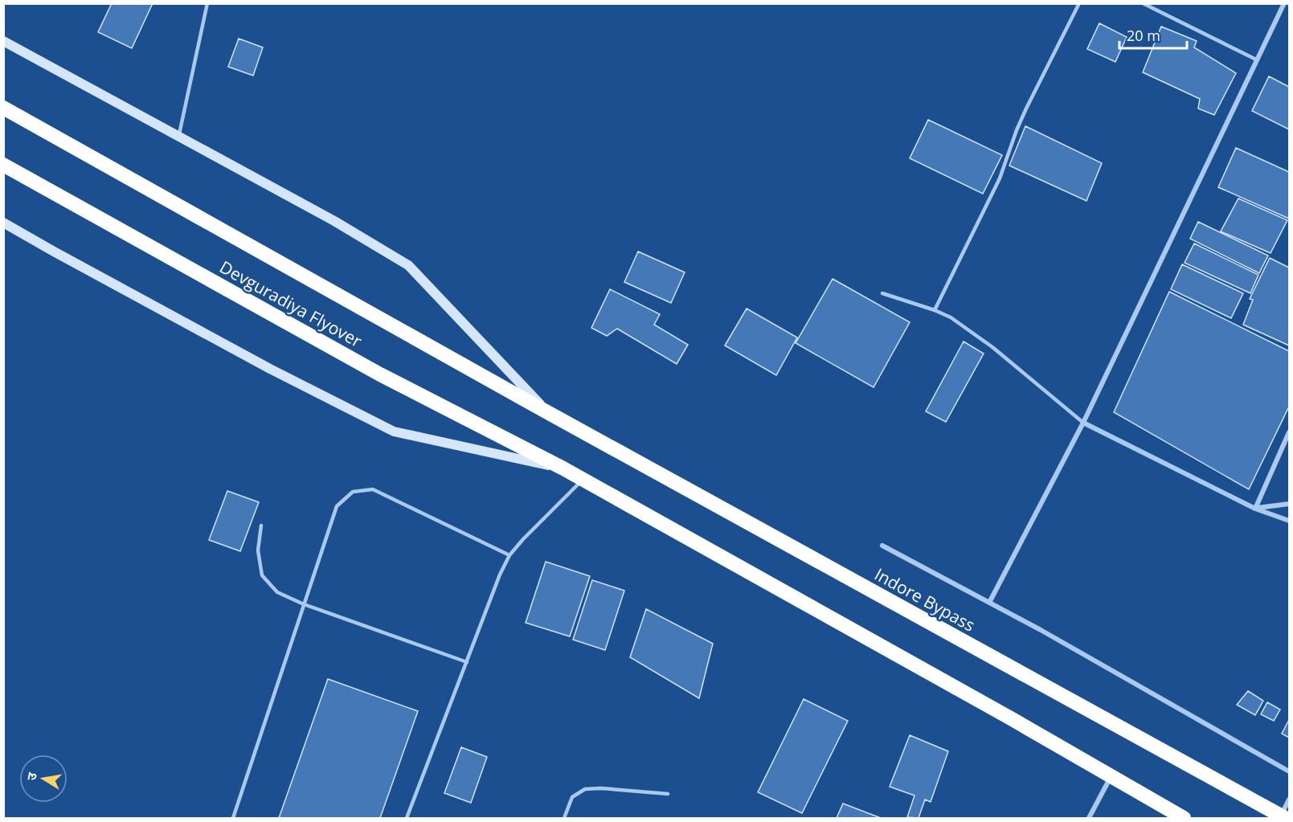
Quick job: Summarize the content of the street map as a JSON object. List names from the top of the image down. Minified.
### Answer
{"streets":{"highway":["Devguradiya Flyover","Indore Bypass"]},"crossings":[["Devguradiya Flyover","Indore Bypass"]],"scale_bar":"20 m","north":"left"}
